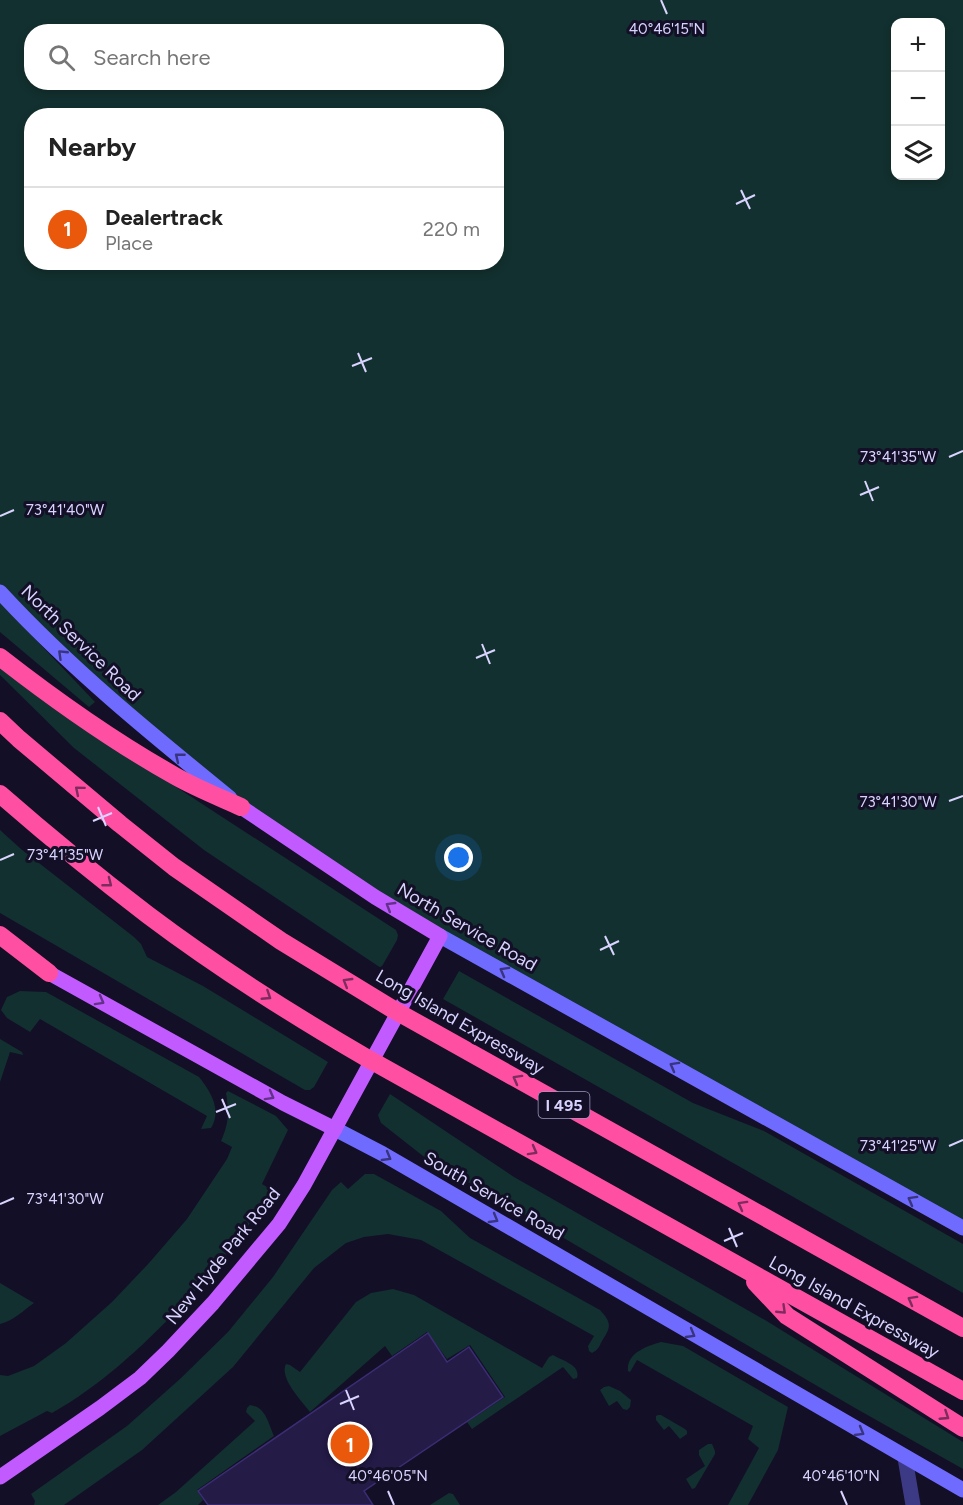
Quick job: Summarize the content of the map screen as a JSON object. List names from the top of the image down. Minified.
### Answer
{"streets":{"highway":["Long Island Expressway","I 495"],"main road":["North Service Road","South Service Road","New Hyde Park Road"]},"crossings":[["North Service Road","New Hyde Park Road"],["South Service Road","New Hyde Park Road"]],"one_way":["North Service Road","South Service Road"],"page":{"map_buttons":["+","−"],"search":"Search here","heading":"Nearby","list":[{"mark":"1","name":"Dealertrack","note":"Place","value":"220 m"}],"pins":"1"},"coordinates":["40°46'15\"N","73°41'35\"W","73°41'40\"W","73°41'30\"W","73°41'25\"W","40°46'05\"N","40°46'10\"N"]}
